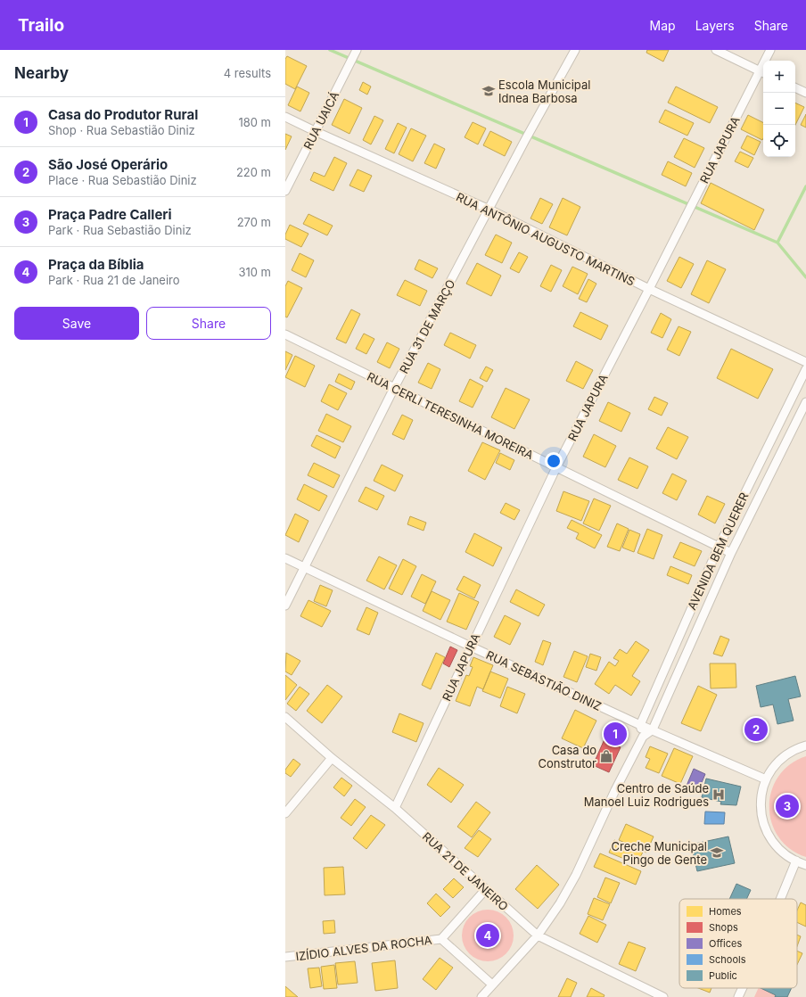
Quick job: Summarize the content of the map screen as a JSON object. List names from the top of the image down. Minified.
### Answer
{"streets":{"street":["RUA UAICÁ","RUA JAPURA","RUA ANTÔNIO AUGUSTO MARTINS","RUA 31 DE MARÇO","RUA CERLI TERESINHA MOREIRA","AVENIDA BEM QUERER","RUA SEBASTIÃO DINIZ","RUA 21 DE JANEIRO","IZÍDIO ALVES DA ROCHA"]},"crossings":[["RUA UAICÁ","RUA ANTÔNIO AUGUSTO MARTINS"],["RUA JAPURA","RUA ANTÔNIO AUGUSTO MARTINS"],["RUA JAPURA","RUA CERLI TERESINHA MOREIRA"],["RUA JAPURA","RUA SEBASTIÃO DINIZ"],["RUA JAPURA","RUA 21 DE JANEIRO"],["RUA ANTÔNIO AUGUSTO MARTINS","RUA 31 DE MARÇO"],["RUA 31 DE MARÇO","RUA CERLI TERESINHA MOREIRA"],["RUA 31 DE MARÇO","RUA SEBASTIÃO DINIZ"],["RUA CERLI TERESINHA MOREIRA","AVENIDA BEM QUERER"],["AVENIDA BEM QUERER","RUA SEBASTIÃO DINIZ"]],"places":{"school or university":["Escola Municipal Idnea Barbosa","Creche Municipal Pingo de Gente"],"shop":["Casa do Construtor"],"hospital":["Centro de Saúde Manoel Luiz Rodrigues"]},"legend":["Homes","Shops","Offices","Schools","Public"],"page":{"header":"Trailo","nav":["Map","Layers","Share"],"heading":["Nearby","4 results"],"map_buttons":["+","−"],"list":[{"mark":"1","name":"Casa do Produtor Rural","note":"Shop · Rua Sebastião Diniz","value":"180 m"},{"mark":"2","name":"São José Operário","note":"Place · Rua Sebastião Diniz","value":"220 m"},{"mark":"3","name":"Praça Padre Calleri","note":"Park · Rua Sebastião Diniz","value":"270 m"},{"mark":"4","name":"Praça da Bíblia","note":"Park · Rua 21 de Janeiro","value":"310 m"}],"buttons":["Save","Share"],"pins":["2","1","3","4"]}}
